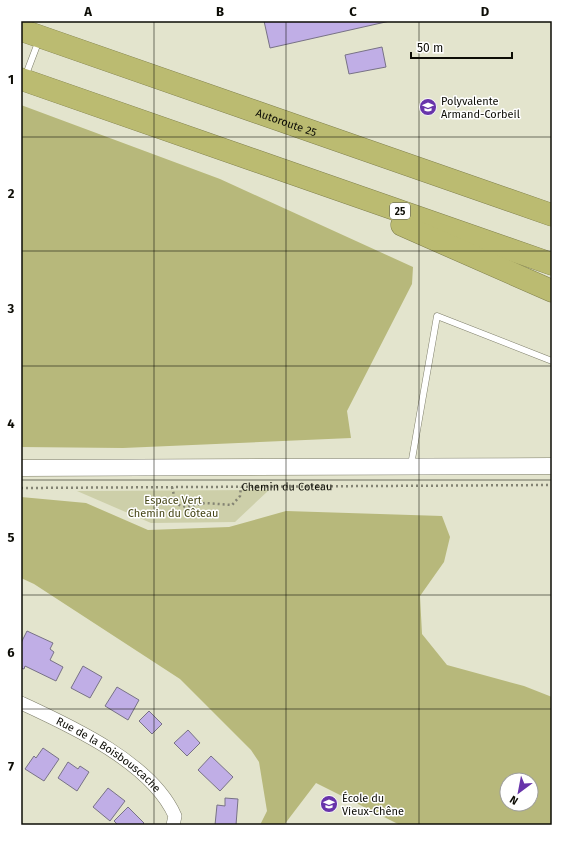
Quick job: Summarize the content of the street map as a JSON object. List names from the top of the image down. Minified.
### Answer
{"streets":{"highway":["Autoroute 25","25"],"street":["Chemin du Coteau","Rue de la Boisbouscache"]},"parks":["Espace Vert Chemin du Côteau"],"places":{"school or university":["Polyvalente Armand-Corbeil","École du Vieux-Chêne"]},"scale_bar":"50 m","north":"bottom left","grid":{"columns":["A","B","C","D"],"rows":["1","2","3","4","5","6","7"]}}
